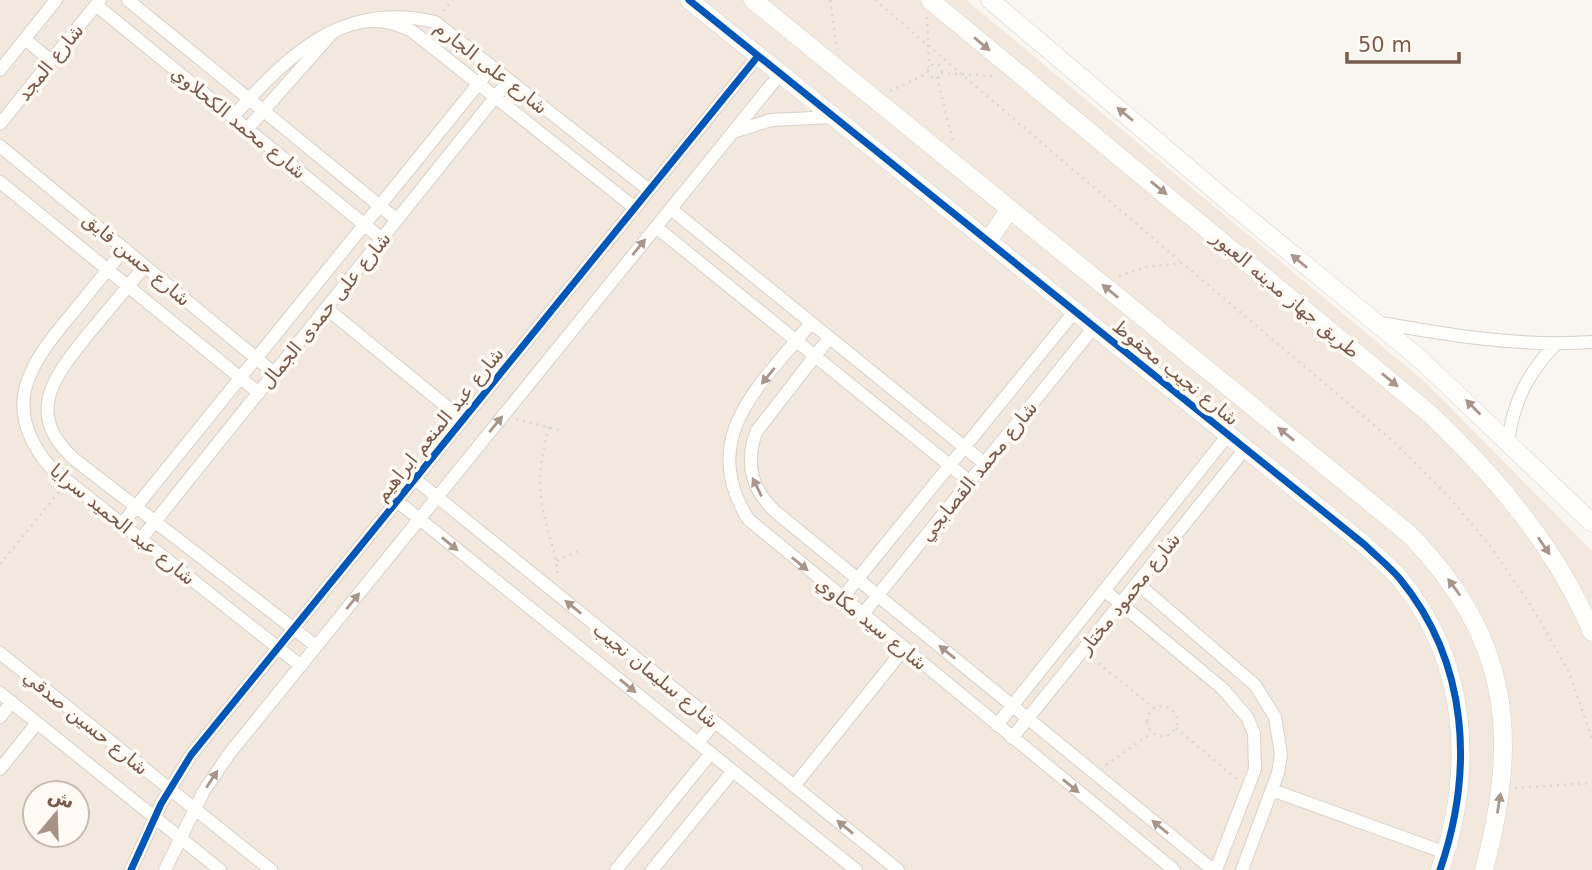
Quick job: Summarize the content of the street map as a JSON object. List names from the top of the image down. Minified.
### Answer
{"streets":{"street":["شارع المجد","شارع على الجارم","شارع محمد الكحلاوي","شارع حسن فايق","طريق جهاز مدينه العبور","شارع على حمدى الجمال","شارع نجيب محفوظ","شارع عبد المنعم ابراهيم","شارع محمد القصابجي","شارع عبد الحميد سرايا","شارع محمود مختار","شارع سيد مكاوي","شارع سليمان نجيب","شارع حسين صدقي"]},"crossings":[["شارع المجد","شارع محمد الكحلاوي"],["شارع على الجارم","شارع على حمدى الجمال"],["شارع على الجارم","شارع عبد المنعم ابراهيم"],["شارع محمد الكحلاوي","شارع على حمدى الجمال"],["شارع حسن فايق","شارع على حمدى الجمال"],["شارع حسن فايق","شارع عبد الحميد سرايا"],["شارع على حمدى الجمال","شارع عبد الحميد سرايا"],["شارع نجيب محفوظ","شارع عبد المنعم ابراهيم"],["شارع نجيب محفوظ","شارع محمد القصابجي"],["شارع نجيب محفوظ","شارع محمود مختار"],["شارع عبد المنعم ابراهيم","شارع عبد الحميد سرايا"],["شارع عبد المنعم ابراهيم","شارع سليمان نجيب"],["شارع عبد المنعم ابراهيم","شارع حسين صدقي"],["شارع محمد القصابجي","شارع سيد مكاوي"],["شارع محمود مختار","شارع سيد مكاوي"]],"scale_bar":"50 m","north":"top"}
